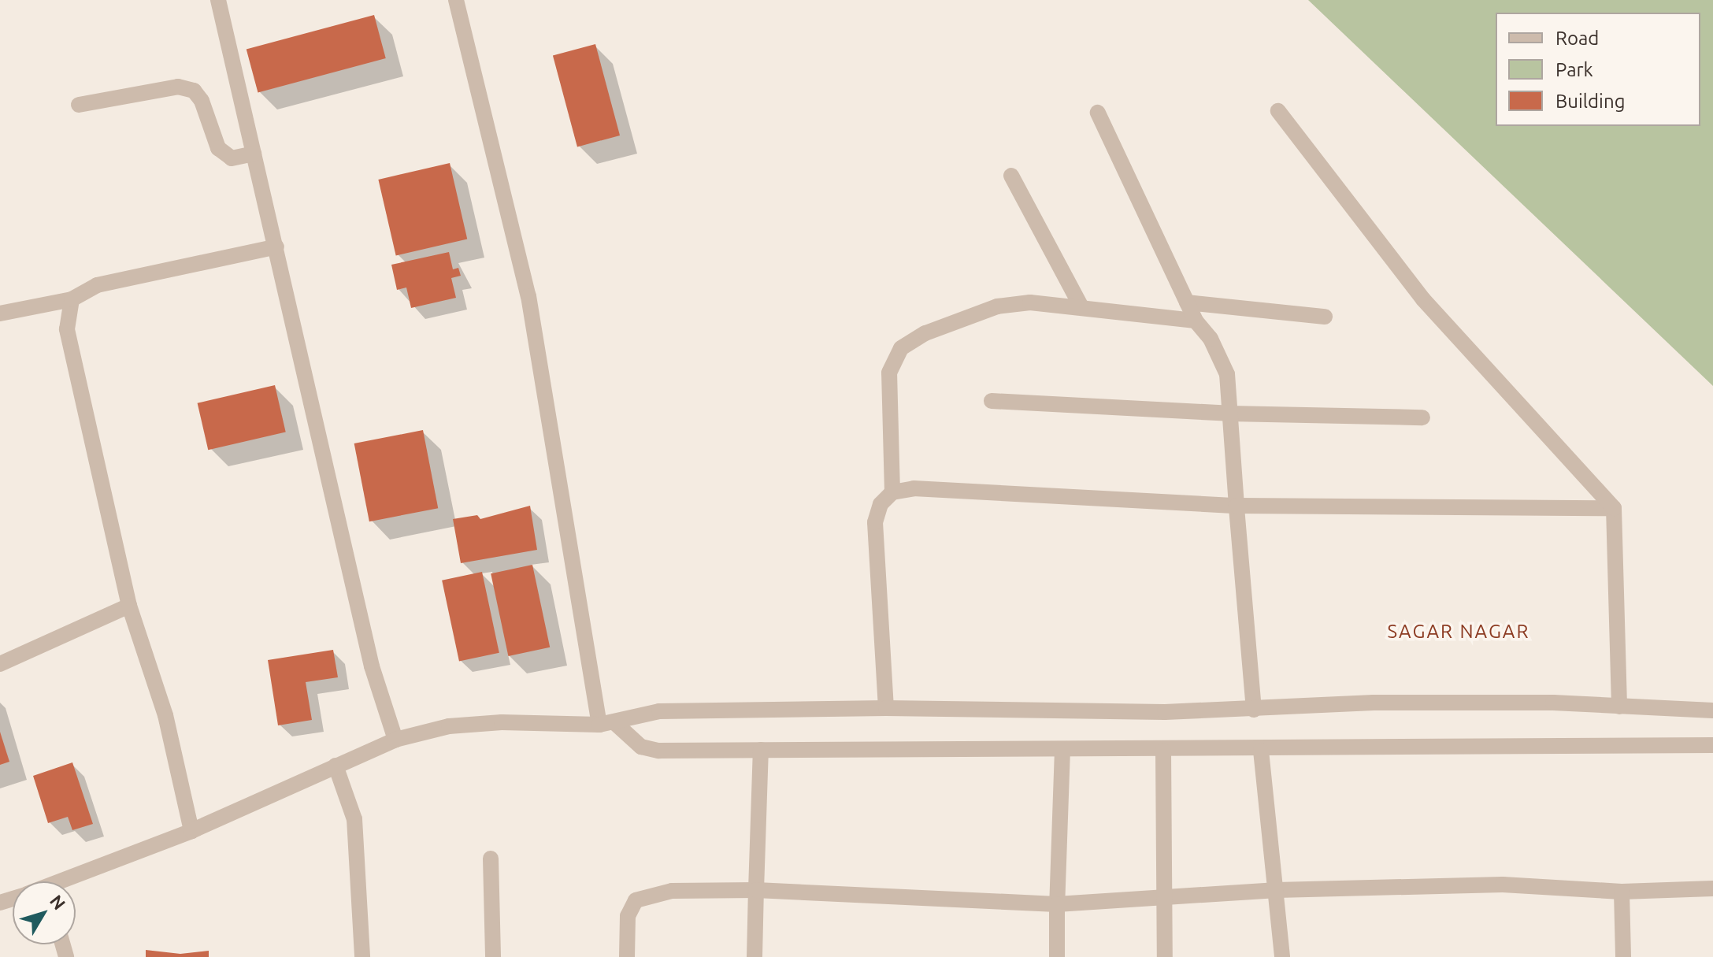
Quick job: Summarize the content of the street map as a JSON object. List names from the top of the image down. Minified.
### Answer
{"districts":["SAGAR NAGAR"],"legend":["Road","Park","Building"],"north":"top right"}
